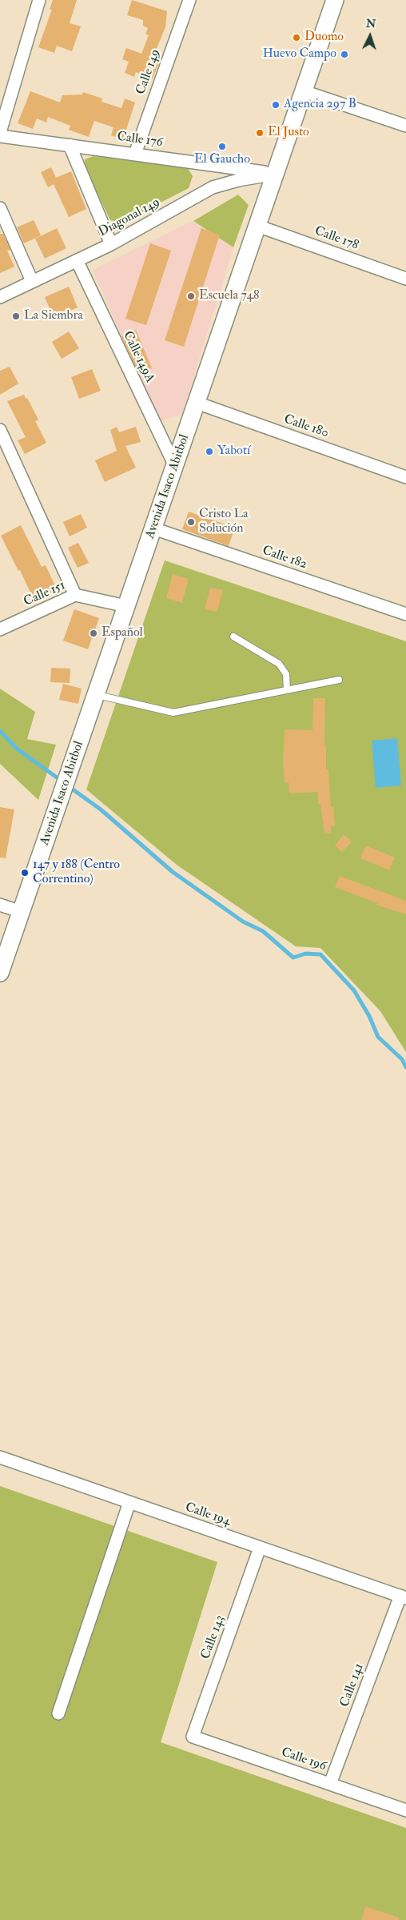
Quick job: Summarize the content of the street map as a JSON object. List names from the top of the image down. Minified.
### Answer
{"streets":{"main road":["Avenida Isaco Abitbol"],"street":["Calle 149","Calle 176","Diagonal 149","Calle 178","Calle 149A","Calle 180","Calle 182","Calle 151","Calle 194","Calle 143","Calle 141","Calle 196"]},"crossings":[["Calle 149","Calle 176"],["Calle 176","Diagonal 149"],["Calle 176","Avenida Isaco Abitbol"],["Diagonal 149","Calle 149A"],["Diagonal 149","Avenida Isaco Abitbol"],["Calle 178","Avenida Isaco Abitbol"],["Calle 149A","Avenida Isaco Abitbol"],["Calle 180","Avenida Isaco Abitbol"],["Avenida Isaco Abitbol","Calle 182"],["Avenida Isaco Abitbol","Calle 151"],["Calle 194","Calle 143"],["Calle 194","Calle 141"],["Calle 143","Calle 196"],["Calle 141","Calle 196"]],"places":["Duomo","Huevo Campo","Agencia 297 B","El Justo","El Gaucho","Escuela 748","La Siembra","Yabotí","Cristo La Solución","Español","147 y 188 (Centro Correntino)"],"north":"top"}
